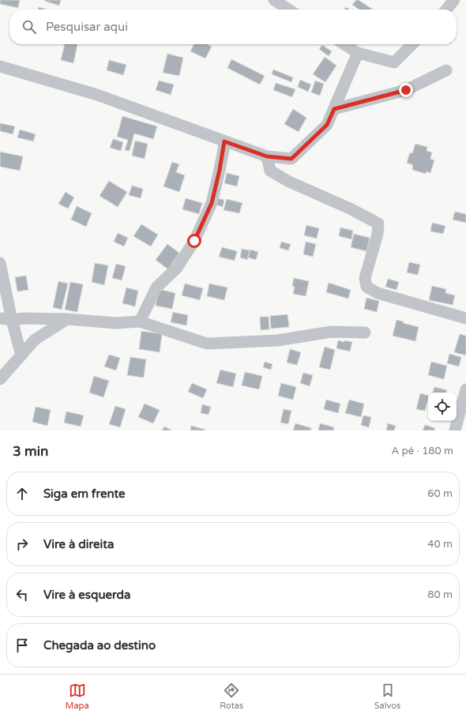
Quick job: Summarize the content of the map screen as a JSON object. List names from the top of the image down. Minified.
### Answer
{"page":{"search":"Pesquisar aqui","heading":["3 min","A pé · 180 m"],"list":[["Siga em frente","60 m"],["Vire à direita","40 m"],["Vire à esquerda","80 m"],"Chegada ao destino"],"nav":["Mapa","Rotas","Salvos"]}}
